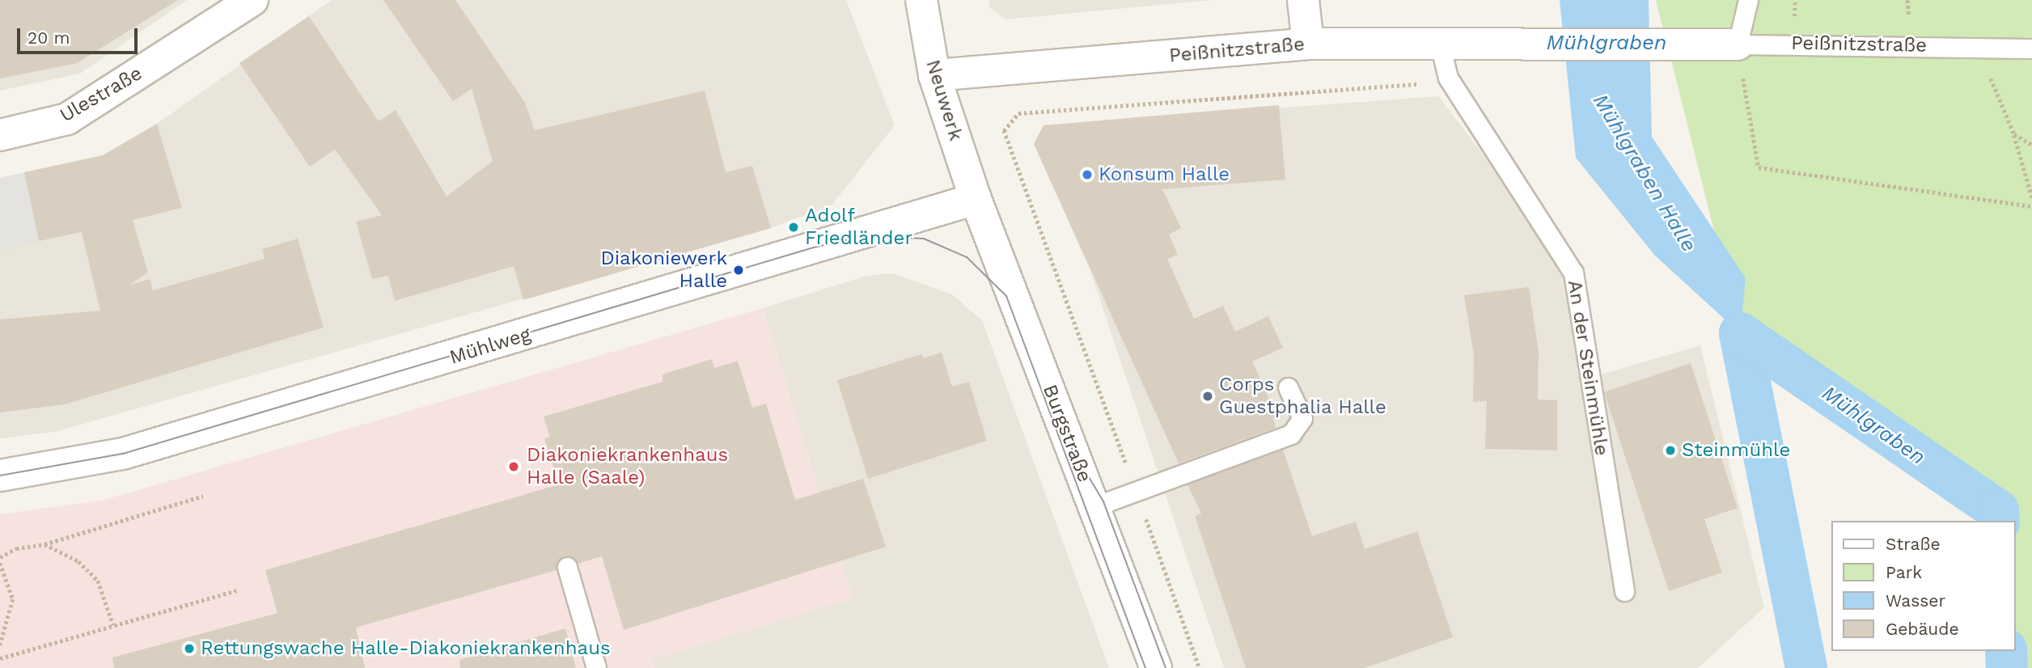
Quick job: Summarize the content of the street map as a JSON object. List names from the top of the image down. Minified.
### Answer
{"streets":{"street":["Peißnitzstraße","Ulestraße","Neuwerk","Mühlweg","Burgstraße"],"lane":["An der Steinmühle"]},"crossings":[["Peißnitzstraße","Neuwerk"],["Peißnitzstraße","An der Steinmühle"],["Neuwerk","Mühlweg"],["Neuwerk","Burgstraße"],["Mühlweg","Burgstraße"]],"water":["Mühlgraben","Mühlgraben Halle"],"places":["Konsum Halle","Adolf Friedländer","Diakoniewerk Halle","Corps Guestphalia Halle","Steinmühle","Diakoniekrankenhaus Halle (Saale)","Rettungswache Halle-Diakoniekrankenhaus"],"legend":["Straße","Park","Wasser","Gebäude"],"scale_bar":"20 m"}
